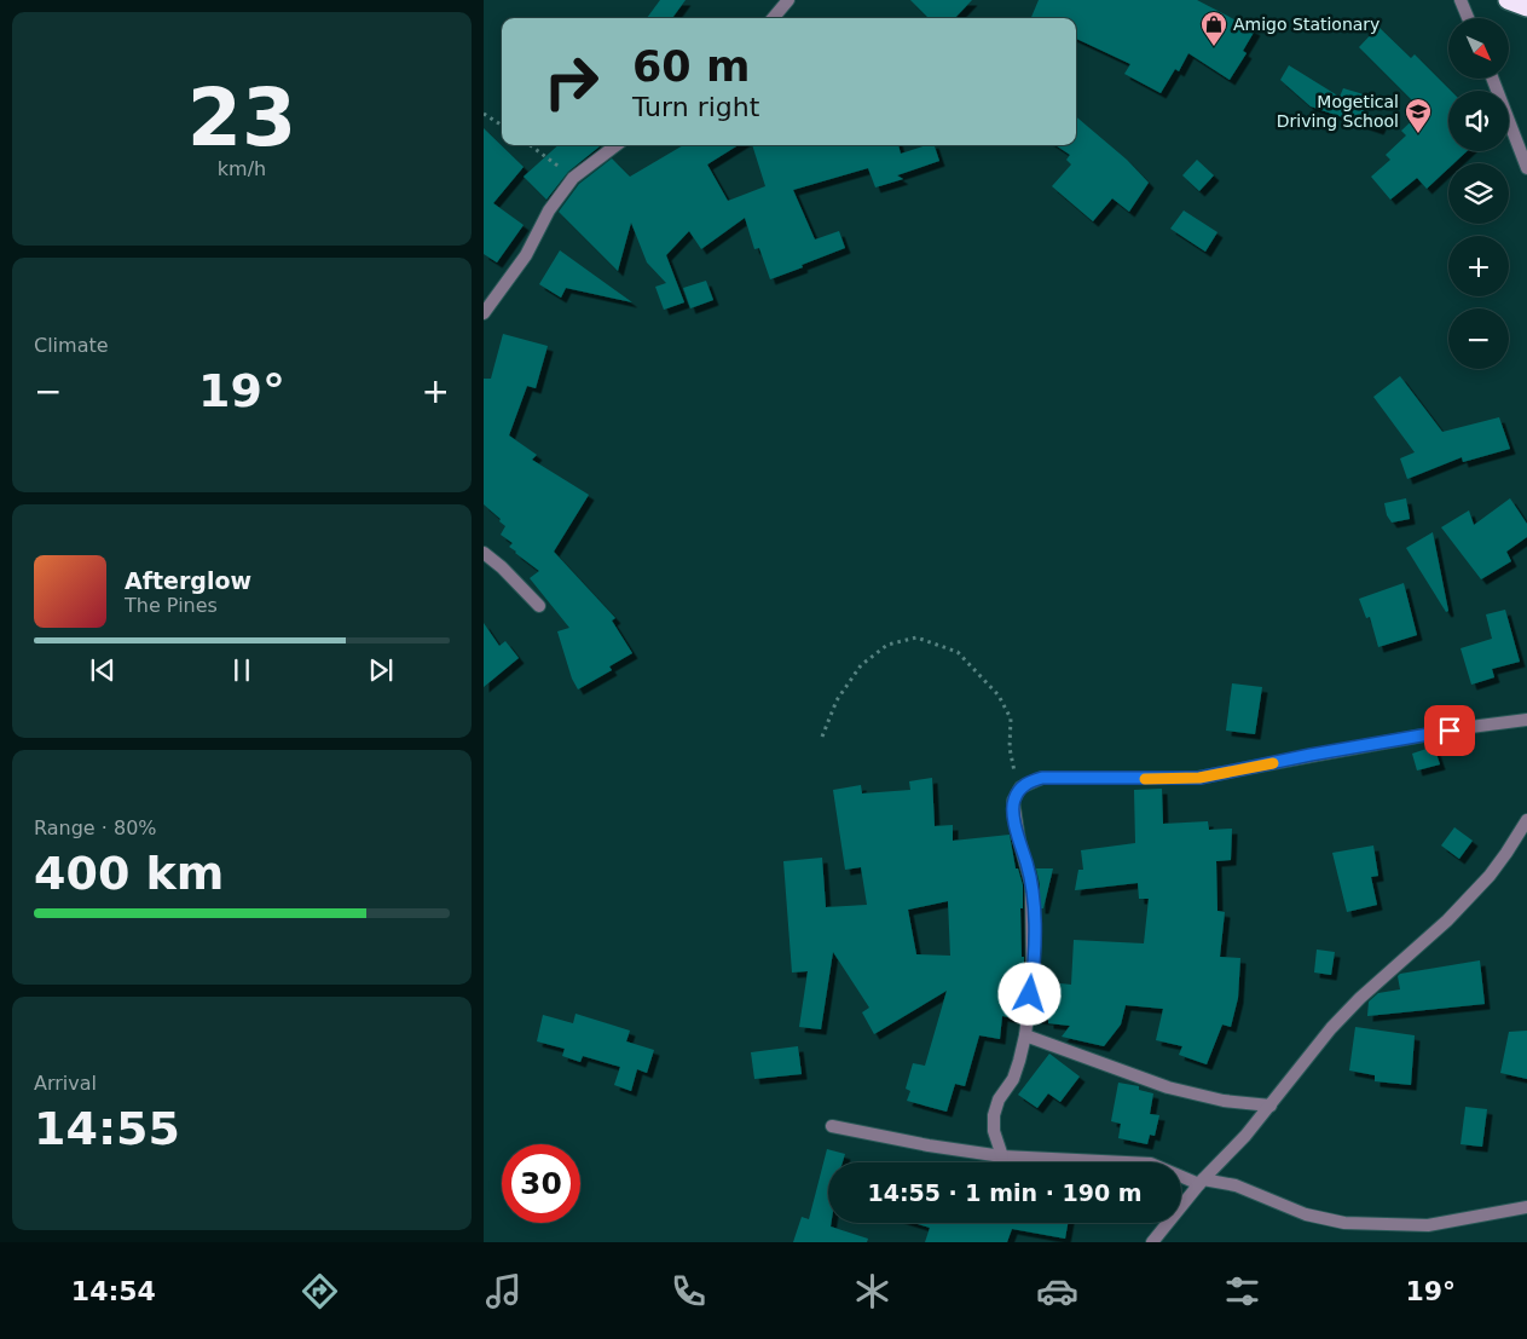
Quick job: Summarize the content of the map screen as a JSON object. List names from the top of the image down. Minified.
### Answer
{"places":{"shop":["Amigo Stationary"],"school or university":["Mogetical Driving School"]},"north":"bottom right","page":{"tile":[["23","km/h"],"Climate",["Range · 80%","400 km"],["Arrival","14:55"]],"map_buttons":["+","−"],"turn":["60 m","Turn right"],"heat":["−","19°","+"],"song":["Afterglow","The Pines"],"limit":"30","trip":"14:55 · 1 min · 190 m","tabs":["14:54","19°"]}}
